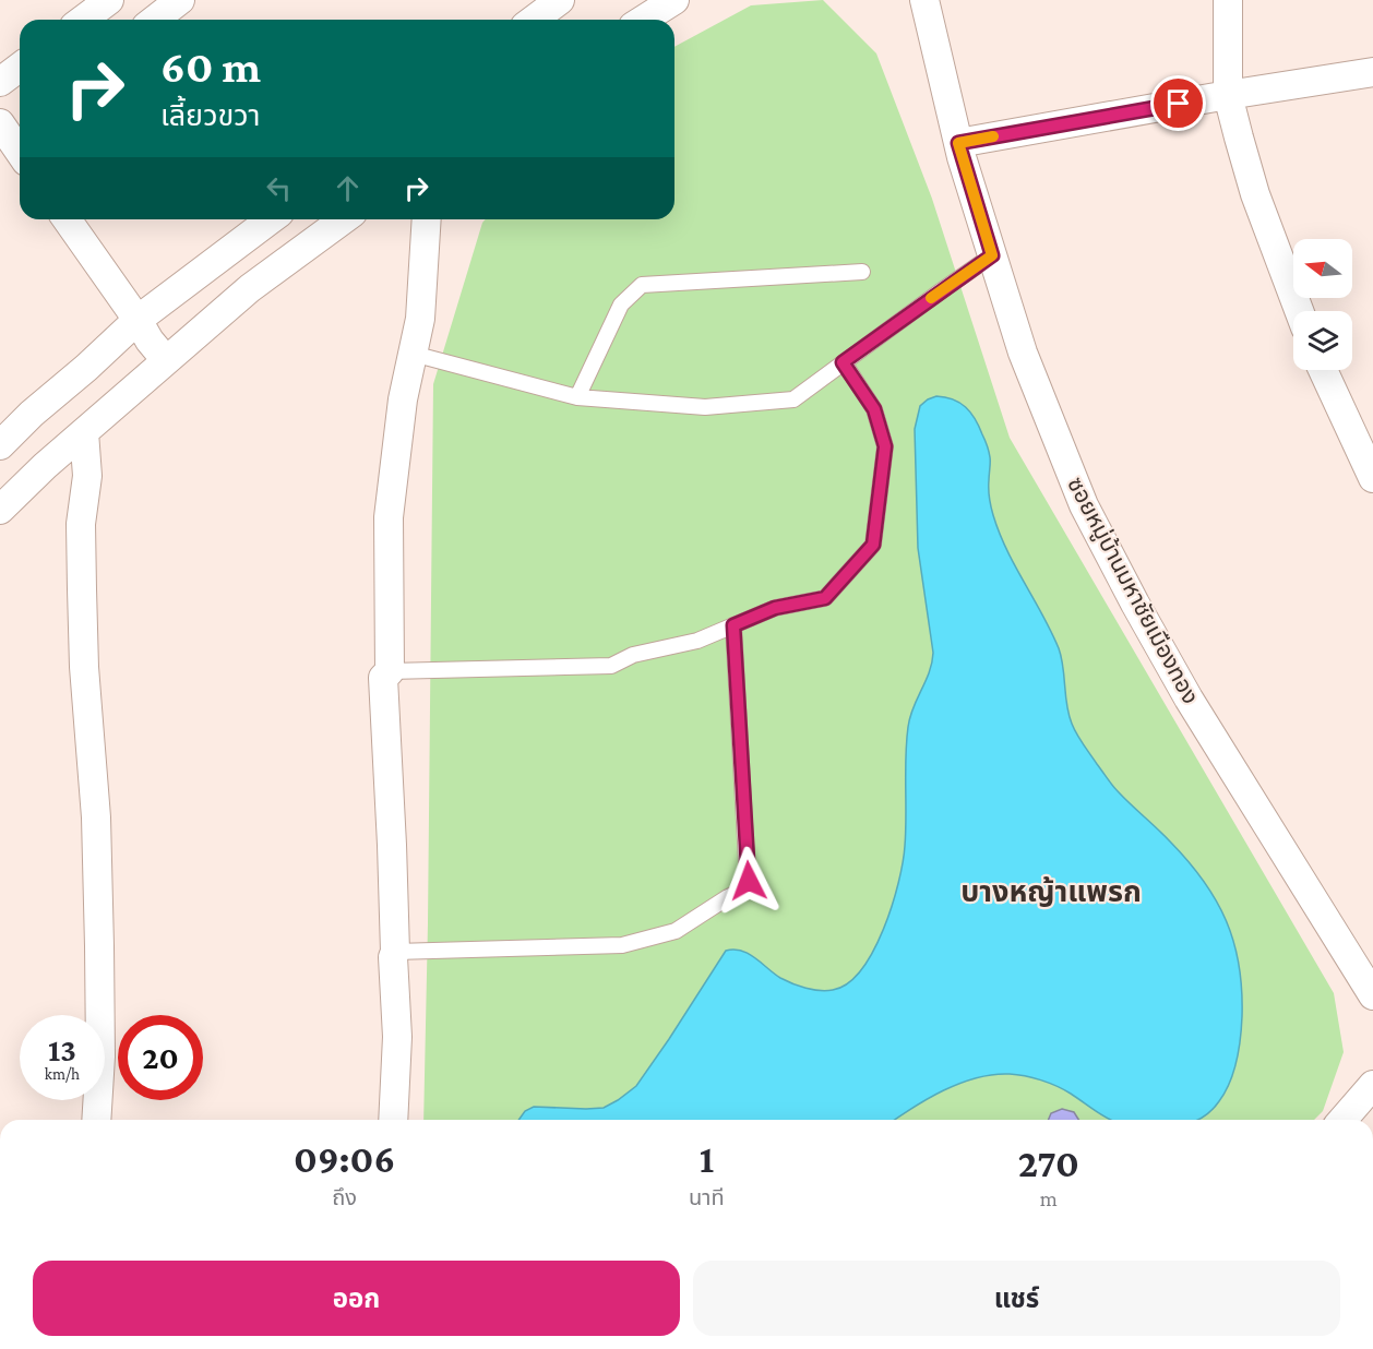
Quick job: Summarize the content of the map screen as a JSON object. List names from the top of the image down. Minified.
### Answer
{"streets":{"street":["ซอยหมู่บ้านมหาชัยเมืองทอง"]},"districts":["บางหญ้าแพรก"],"north":"left","page":{"turn":["60 m","เลี้ยวขวา"],"speed":"13 km/h","limit":"20","eta":["09:06","ถึง","1","นาที","270","m"],"buttons":["ออก","แชร์"]}}
